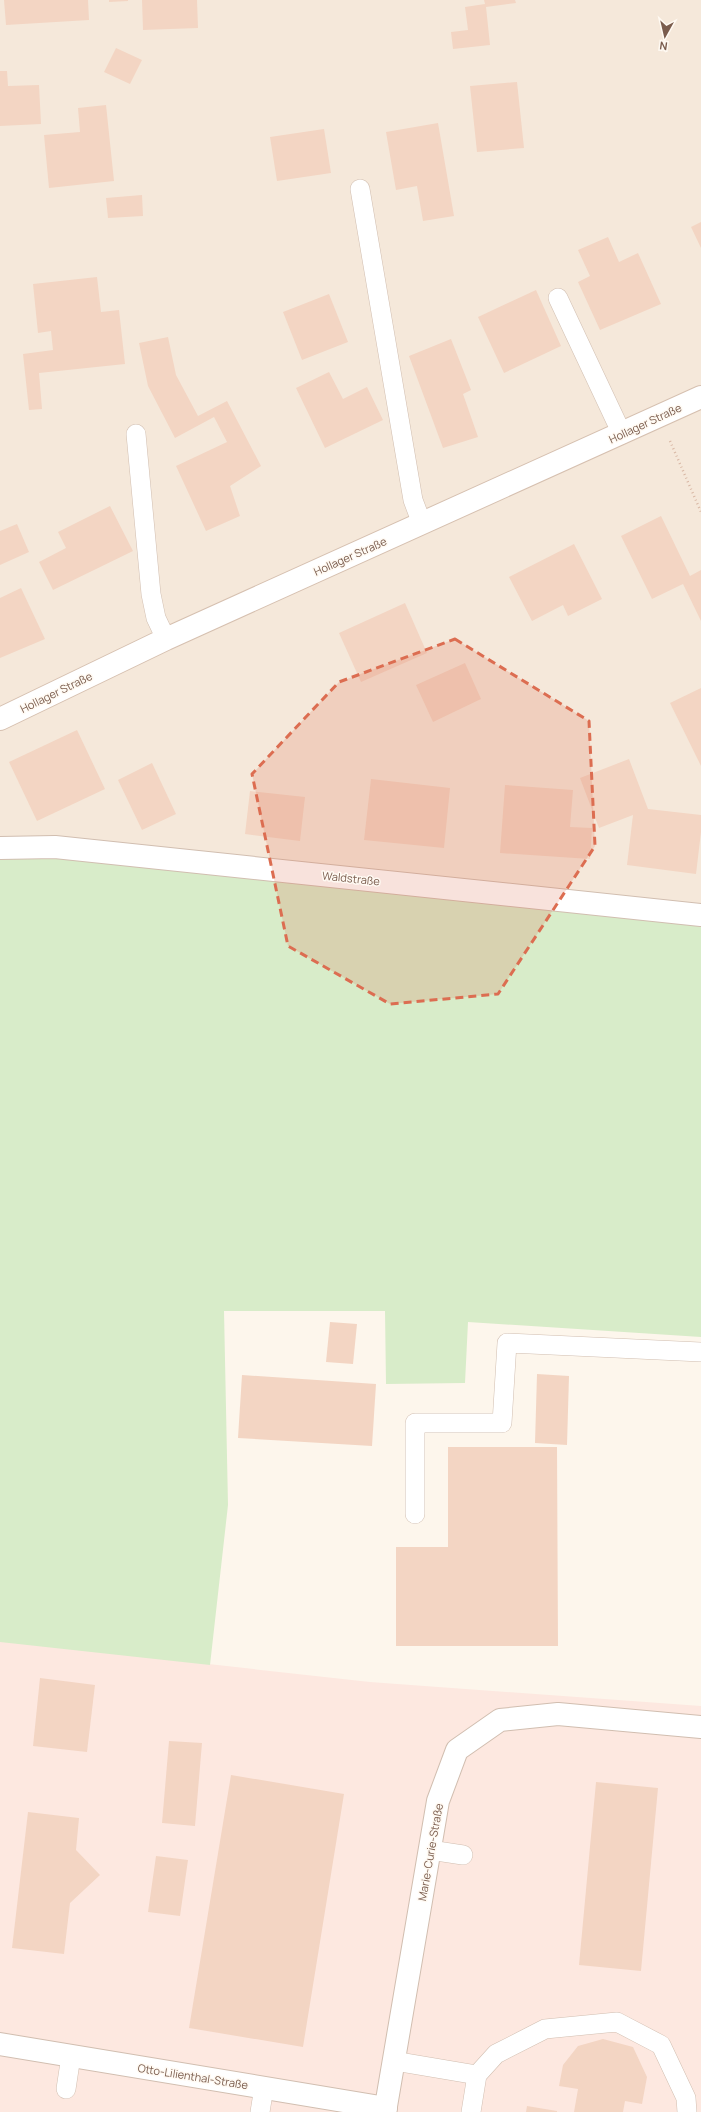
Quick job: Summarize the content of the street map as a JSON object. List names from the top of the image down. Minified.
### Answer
{"streets":{"street":["Hollager Straße","Waldstraße","Marie-Curie-Straße","Otto-Lilienthal-Straße"]},"crossings":[["Marie-Curie-Straße","Otto-Lilienthal-Straße"]],"north":"bottom"}
